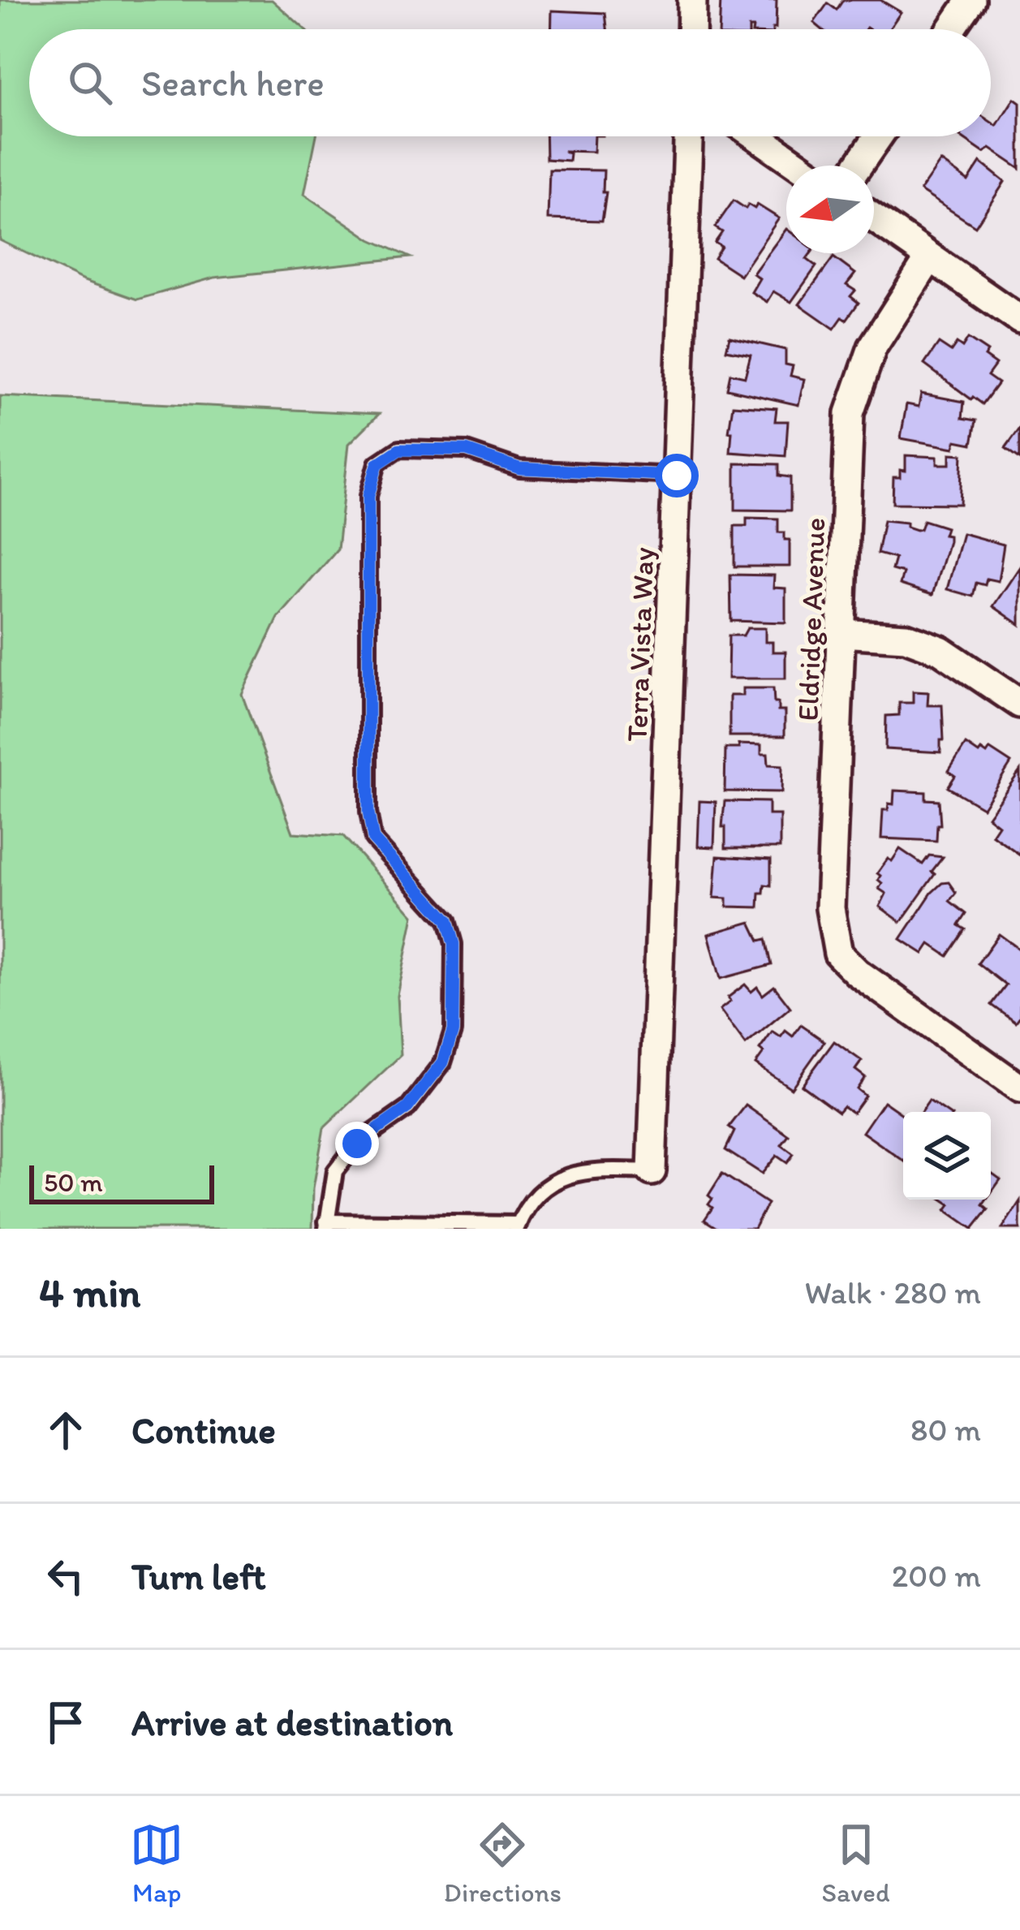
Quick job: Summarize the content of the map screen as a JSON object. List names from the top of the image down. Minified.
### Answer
{"streets":{"street":["Eldridge Avenue","Terra Vista Way"]},"scale_bar":"50 m","north":"left","page":{"search":"Search here","scale":"50 m","heading":["4 min","Walk · 280 m"],"list":[["Continue","80 m"],["Turn left","200 m"],"Arrive at destination"],"nav":["Map","Directions","Saved"]}}
